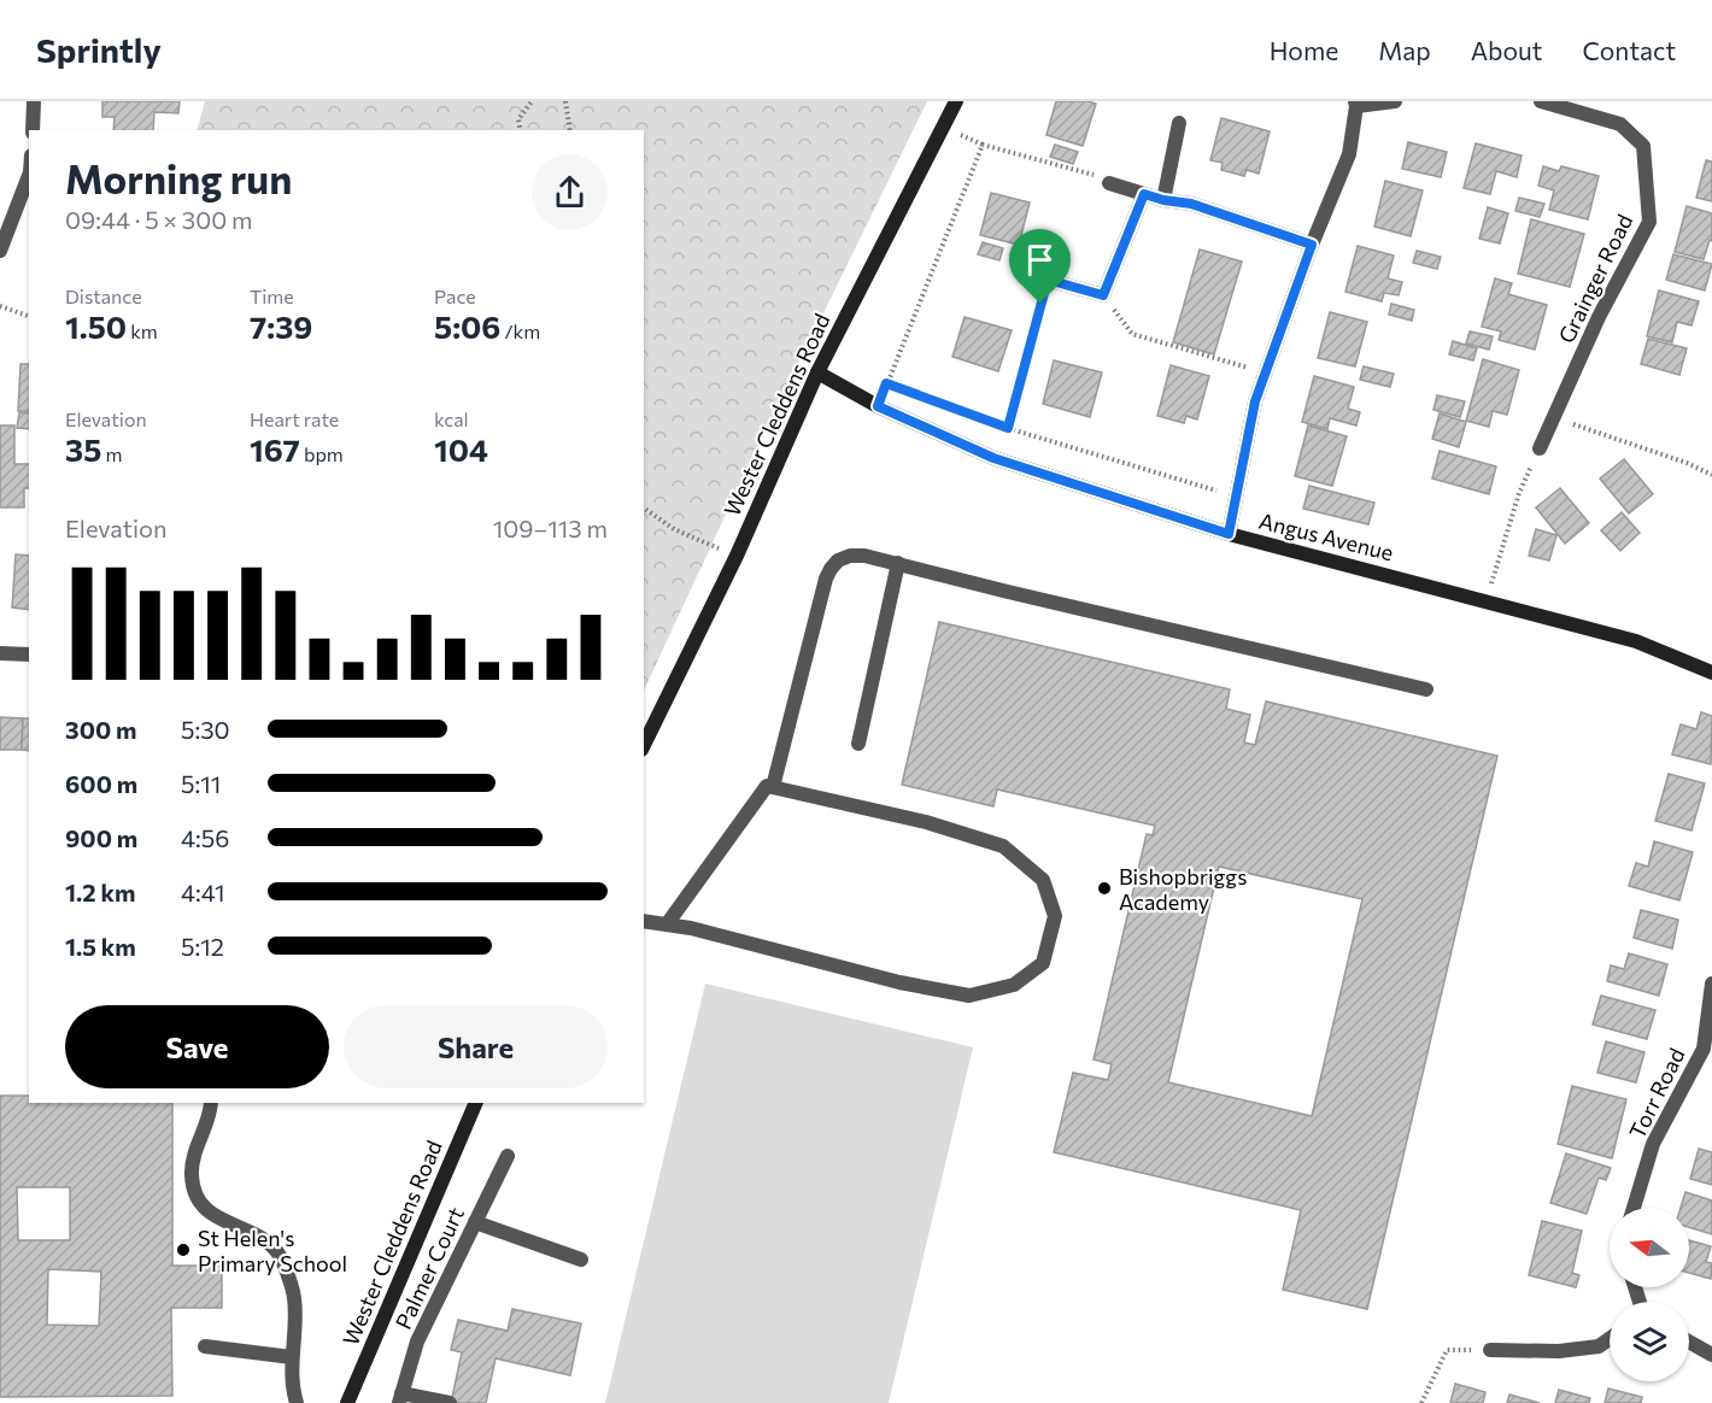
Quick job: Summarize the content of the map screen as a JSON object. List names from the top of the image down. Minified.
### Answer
{"streets":{"street":["Grainger Road","Wester Cleddens Road","Angus Avenue","Torr Road","Palmer Court"]},"crossings":[["Wester Cleddens Road","Angus Avenue"]],"places":["Bishopbriggs Academy","St Helen's Primary School"],"north":"left","page":{"header":"Sprintly","nav":["Home","Map","About","Contact"],"heading":["Morning run","09:44 · 5 × 300 m"],"stats":[["Distance","1.50 km"],["Time","7:39"],["Pace","5:06 /km"],["Elevation","35 m"],["Heart rate","167 bpm"],["kcal","104"]],"chart":["Elevation","109–113 m"],"list":[{"name":"300 m","note":"5:30"},{"name":"600 m","note":"5:11"},{"name":"900 m","note":"4:56"},{"name":"1.2 km","note":"4:41"},{"name":"1.5 km","note":"5:12"}],"buttons":["Save","Share"]}}
